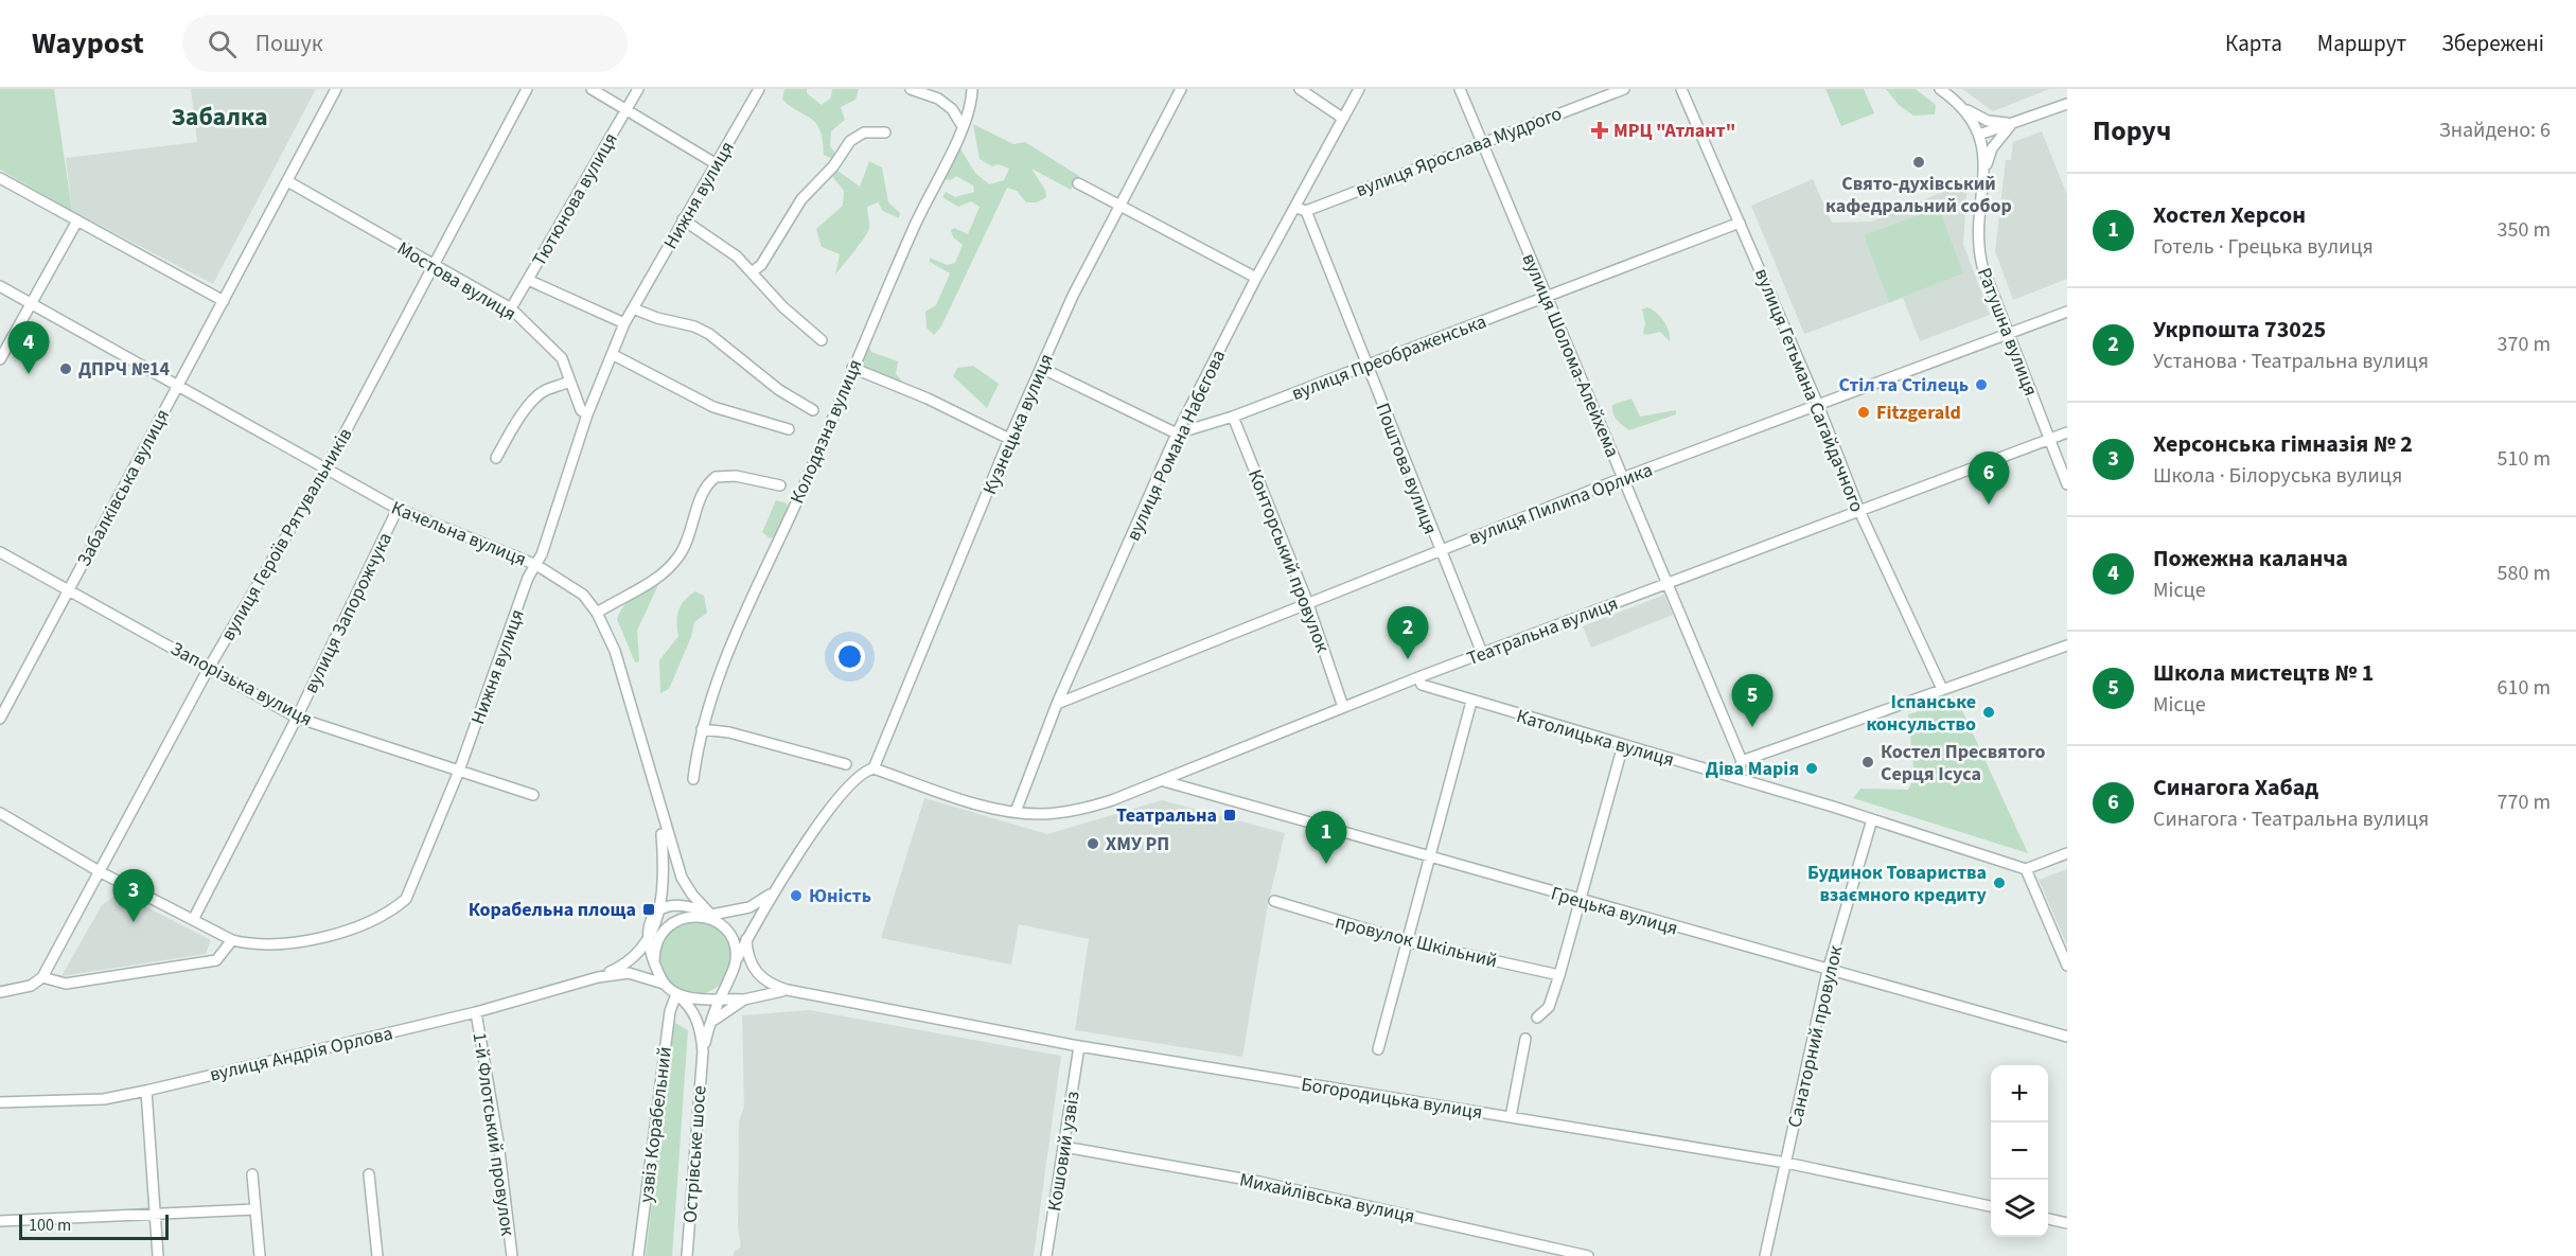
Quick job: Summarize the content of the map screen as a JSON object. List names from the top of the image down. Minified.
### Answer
{"streets":{"street":["вулиця Ярослава Мудрого","Нижня вулиця","Тютюнова вулиця","Мостова вулиця","Ратушна вулиця","вулиця Шолома-Алейхема","вулиця Преображенська","вулиця Гетьмана Сагайдачного","Кузнецька вулиця","Колодязна вулиця","вулиця Романа Набєгова","Поштова вулиця","Забалківська вулиця","вулиця Пилипа Орлика","Качельна вулиця","вулиця Героїв Рятувальників","Конторський провулок","вулиця Запорожчука","Театральна вулиця","Запорізька вулиця","Католицька вулиця","Грецька вулиця","провулок Шкільний","Санаторний провулок","вулиця Андрія Орлова","Богородицька вулиця","узвіз Корабельний","1-й Флотський провулок","Кошовий узвіз","Острівське шосе","Михайлівська вулиця"]},"crossings":[["вулиця Ярослава Мудрого","вулиця Шолома-Алейхема"],["вулиця Ярослава Мудрого","Поштова вулиця"],["Нижня вулиця","Мостова вулиця"],["Нижня вулиця","Качельна вулиця"],["Нижня вулиця","вулиця Героїв Рятувальників"],["Нижня вулиця","вулиця Запорожчука"],["Нижня вулиця","Запорізька вулиця"],["Тютюнова вулиця","Мостова вулиця"],["Мостова вулиця","Забалківська вулиця"],["Мостова вулиця","вулиця Героїв Рятувальників"],["Ратушна вулиця","вулиця Пилипа Орлика"],["Ратушна вулиця","Театральна вулиця"],["вулиця Шолома-Алейхема","вулиця Преображенська"],["вулиця Шолома-Алейхема","вулиця Пилипа Орлика"],["вулиця Шолома-Алейхема","Театральна вулиця"],["вулиця Преображенська","вулиця Гетьмана Сагайдачного"],["вулиця Преображенська","вулиця Романа Набєгова"],["вулиця Преображенська","Поштова вулиця"],["вулиця Преображенська","Конторський провулок"],["вулиця Гетьмана Сагайдачного","вулиця Пилипа Орлика"],["вулиця Гетьмана Сагайдачного","Театральна вулиця"],["вулиця Романа Набєгова","вулиця Пилипа Орлика"],["вулиця Романа Набєгова","Театральна вулиця"],["Поштова вулиця","вулиця Пилипа Орлика"],["Поштова вулиця","Театральна вулиця"],["Забалківська вулиця","Качельна вулиця"],["Забалківська вулиця","Запорізька вулиця"],["вулиця Пилипа Орлика","Конторський провулок"],["Качельна вулиця","вулиця Героїв Рятувальників"],["Качельна вулиця","вулиця Запорожчука"],["Качельна вулиця","вулиця Андрія Орлова"],["Качельна вулиця","Богородицька вулиця"],["Качельна вулиця","узвіз Корабельний"],["Качельна вулиця","Острівське шосе"],["вулиця Героїв Рятувальників","Запорізька вулиця"],["Конторський провулок","Театральна вулиця"],["вулиця Запорожчука","Запорізька вулиця"],["Театральна вулиця","Католицька вулиця"],["Театральна вулиця","Грецька вулиця"],["Католицька вулиця","Санаторний провулок"],["Грецька вулиця","Санаторний провулок"],["Санаторний провулок","Богородицька вулиця"],["вулиця Андрія Орлова","Богородицька вулиця"],["вулиця Андрія Орлова","узвіз Корабельний"],["вулиця Андрія Орлова","1-й Флотський провулок"],["вулиця Андрія Орлова","Острівське шосе"],["Богородицька вулиця","узвіз Корабельний"],["Богородицька вулиця","Кошовий узвіз"],["Богородицька вулиця","Острівське шосе"],["узвіз Корабельний","Острівське шосе"],["Кошовий узвіз","Михайлівська вулиця"]],"districts":["Забалка"],"places":{"health":["МРЦ \"Атлант\""],"other":["Свято-духівський кафедральний собор","ДПРЧ №14","Стіл та Стілець","Fitzgerald","Іспанське консульство","Костел Пресвятого Серця Ісуса","Діва Марія","ХМУ РП","Будинок Товариства взаємного кредиту","Юність"],"transit":["Театральна","Корабельна площа"]},"scale_bar":"100 m","page":{"header":"Waypost","search":"Пошук","nav":["Карта","Маршрут","Збережені"],"heading":["Поруч","Знайдено: 6"],"list":[{"mark":"1","name":"Хостел Херсон","note":"Готель · Грецька вулиця","value":"350 m"},{"mark":"2","name":"Укрпошта 73025","note":"Установа · Театральна вулиця","value":"370 m"},{"mark":"3","name":"Херсонська гімназія № 2","note":"Школа · Білоруська вулиця","value":"510 m"},{"mark":"4","name":"Пожежна каланча","note":"Місце","value":"580 m"},{"mark":"5","name":"Школа мистецтв № 1","note":"Місце","value":"610 m"},{"mark":"6","name":"Синагога Хабад","note":"Синагога · Театральна вулиця","value":"770 m"}],"pins":["4","6","2","5","1","3"],"map_buttons":["+","−"],"scale":"100 m"}}
